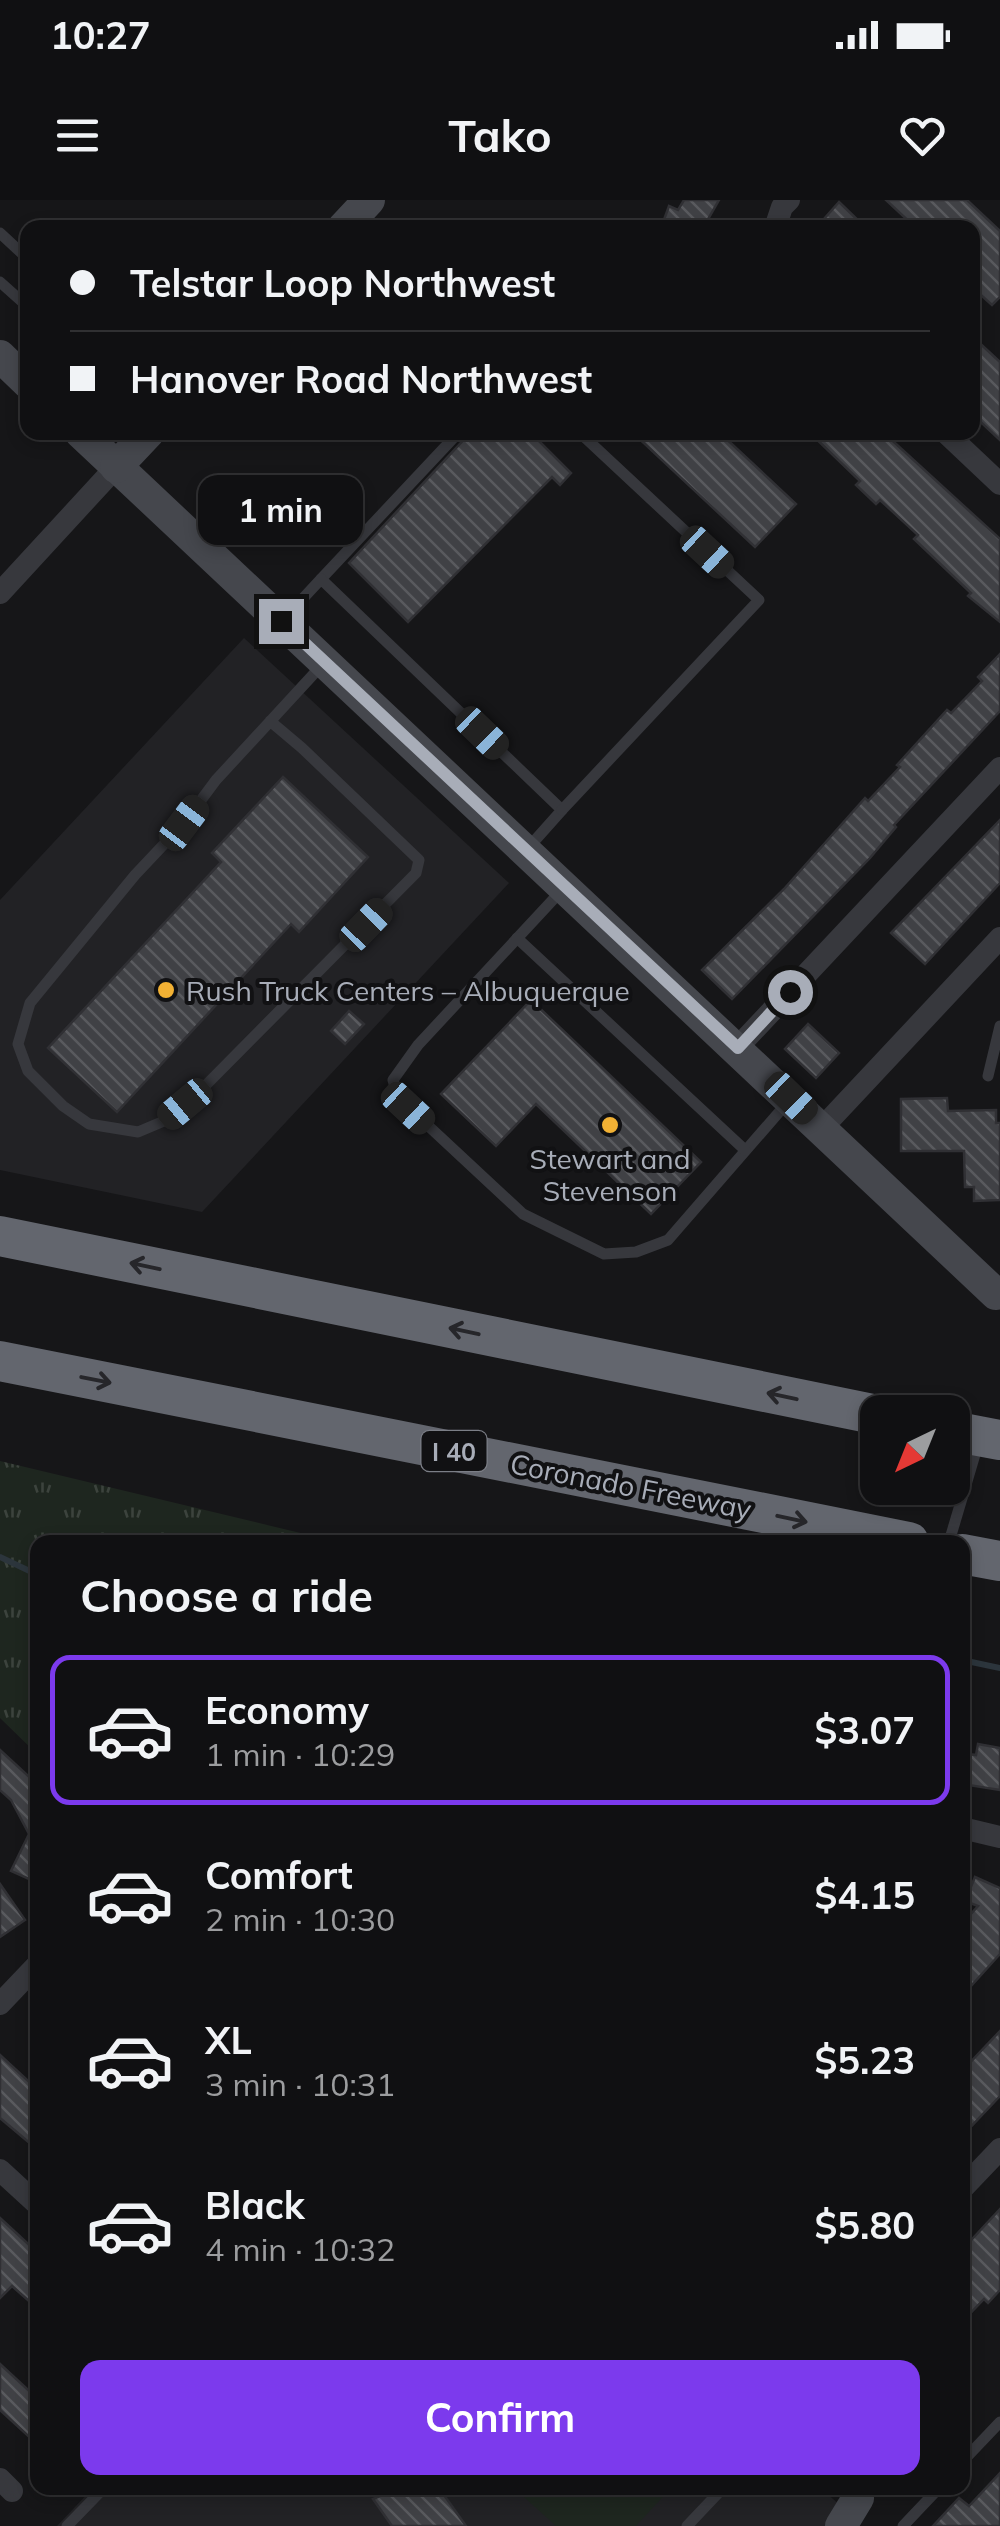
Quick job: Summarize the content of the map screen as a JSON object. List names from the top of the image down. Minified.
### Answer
{"streets":{"highway":["I 40","Coronado Freeway"]},"places":["Rush Truck Centers – Albuquerque","Stewart and Stevenson"],"north":"bottom left","page":{"status":"10:27","header":"Tako","banner":["Telstar Loop Northwest","Hanover Road Northwest"],"bubble":"1 min","heading":"Choose a ride","list":[{"name":"Economy","note":"1 min · 10:29","value":"$3.07"},{"name":"Comfort","note":"2 min · 10:30","value":"$4.15"},{"name":"XL","note":"3 min · 10:31","value":"$5.23"},{"name":"Black","note":"4 min · 10:32","value":"$5.80"}],"buttons":"Confirm"}}
